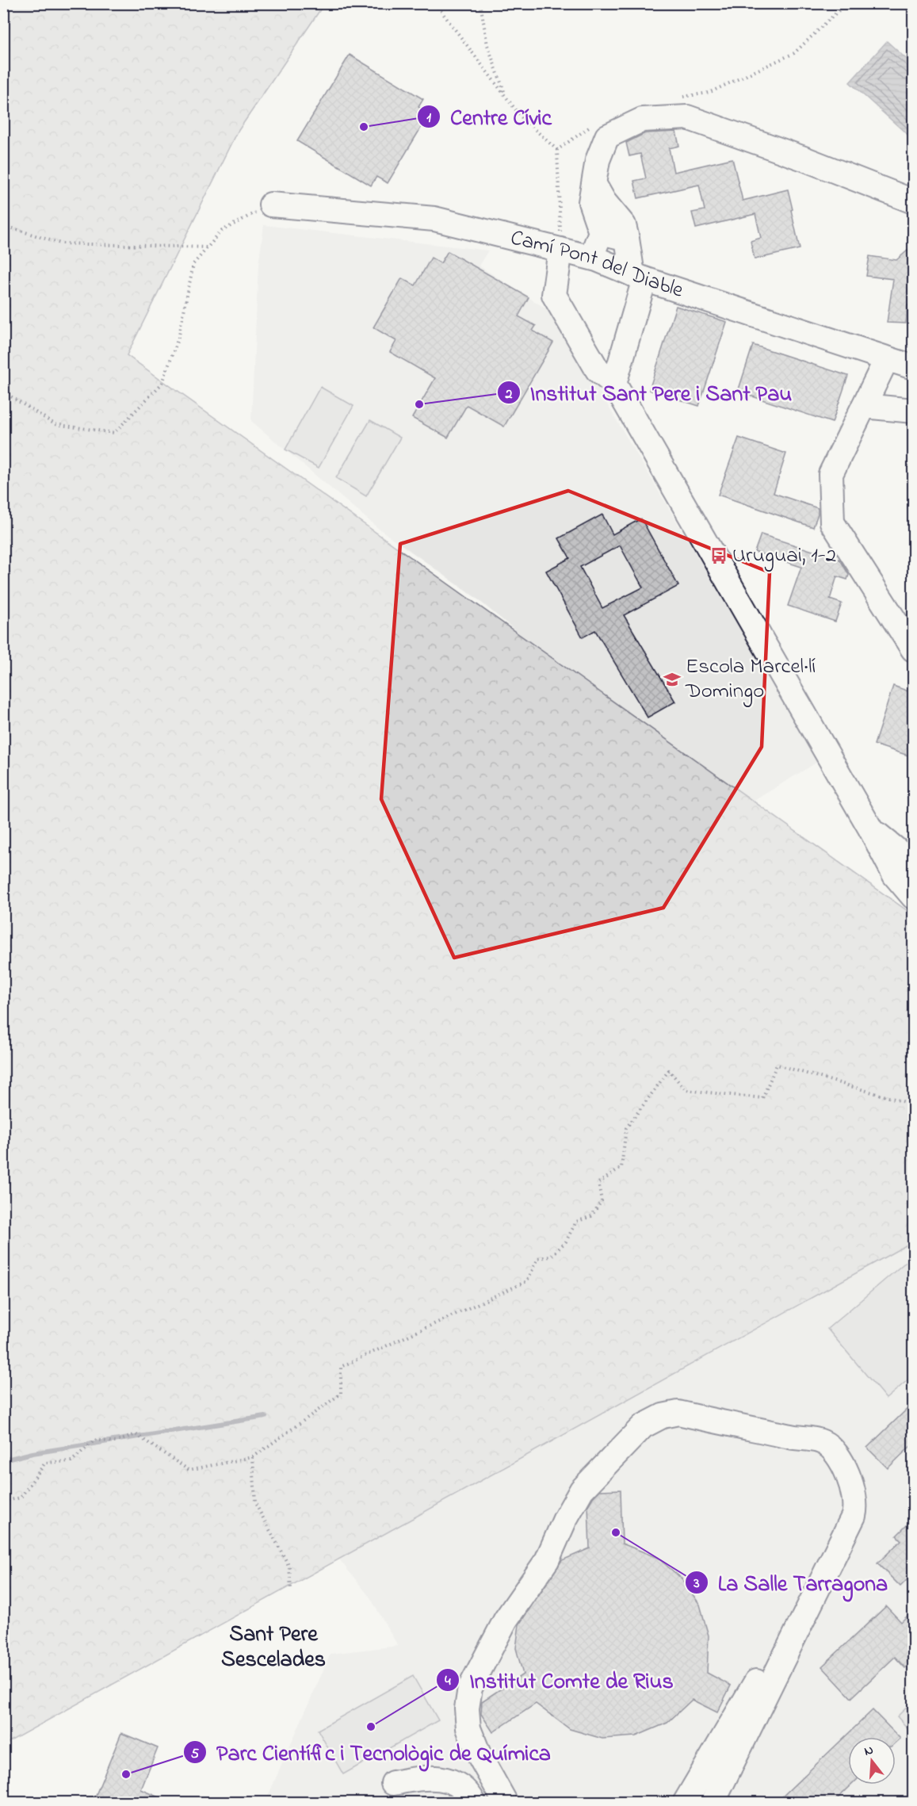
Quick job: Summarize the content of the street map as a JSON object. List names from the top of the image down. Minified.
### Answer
{"streets":{"street":["Camí Pont del Diable"]},"districts":["Sant Pere Sescelades"],"places":{"other":["Centre Cívic","Institut Sant Pere i Sant Pau","La Salle Tarragona","Institut Comte de Rius","Parc Científic i Tecnològic de Química"],"bus stop":["Uruguai, 1-2"],"school or university":["Escola Marcel·lí Domingo"]},"north":"top"}
